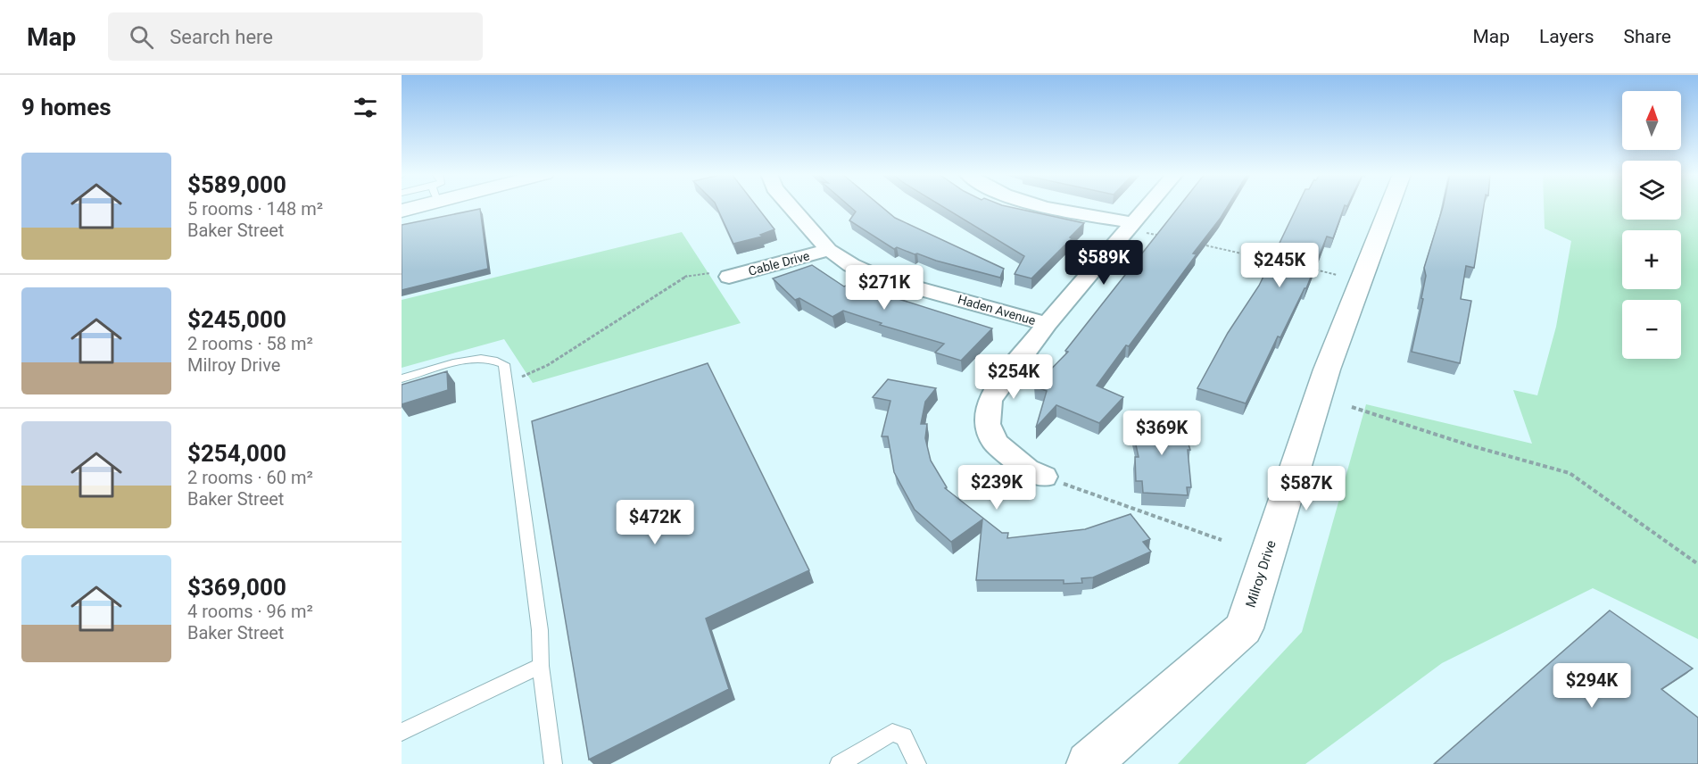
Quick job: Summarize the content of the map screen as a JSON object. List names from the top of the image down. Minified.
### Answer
{"streets":{"street":["Cable Drive","Haden Avenue","Milroy Drive"]},"crossings":[["Cable Drive","Haden Avenue"]],"north":"top","page":{"header":"Map","search":"Search here","nav":["Map","Layers","Share"],"heading":"9 homes","map_buttons":["+","−"],"list":[{"name":"$589,000","note":"5 rooms · 148 m² · Baker Street"},{"name":"$245,000","note":"2 rooms · 58 m² · Milroy Drive"},{"name":"$254,000","note":"2 rooms · 60 m² · Baker Street"},{"name":"$369,000","note":"4 rooms · 96 m² · Baker Street"}],"price":["$589K","$245K","$271K","$254K","$369K","$239K","$587K","$472K","$294K"]}}
